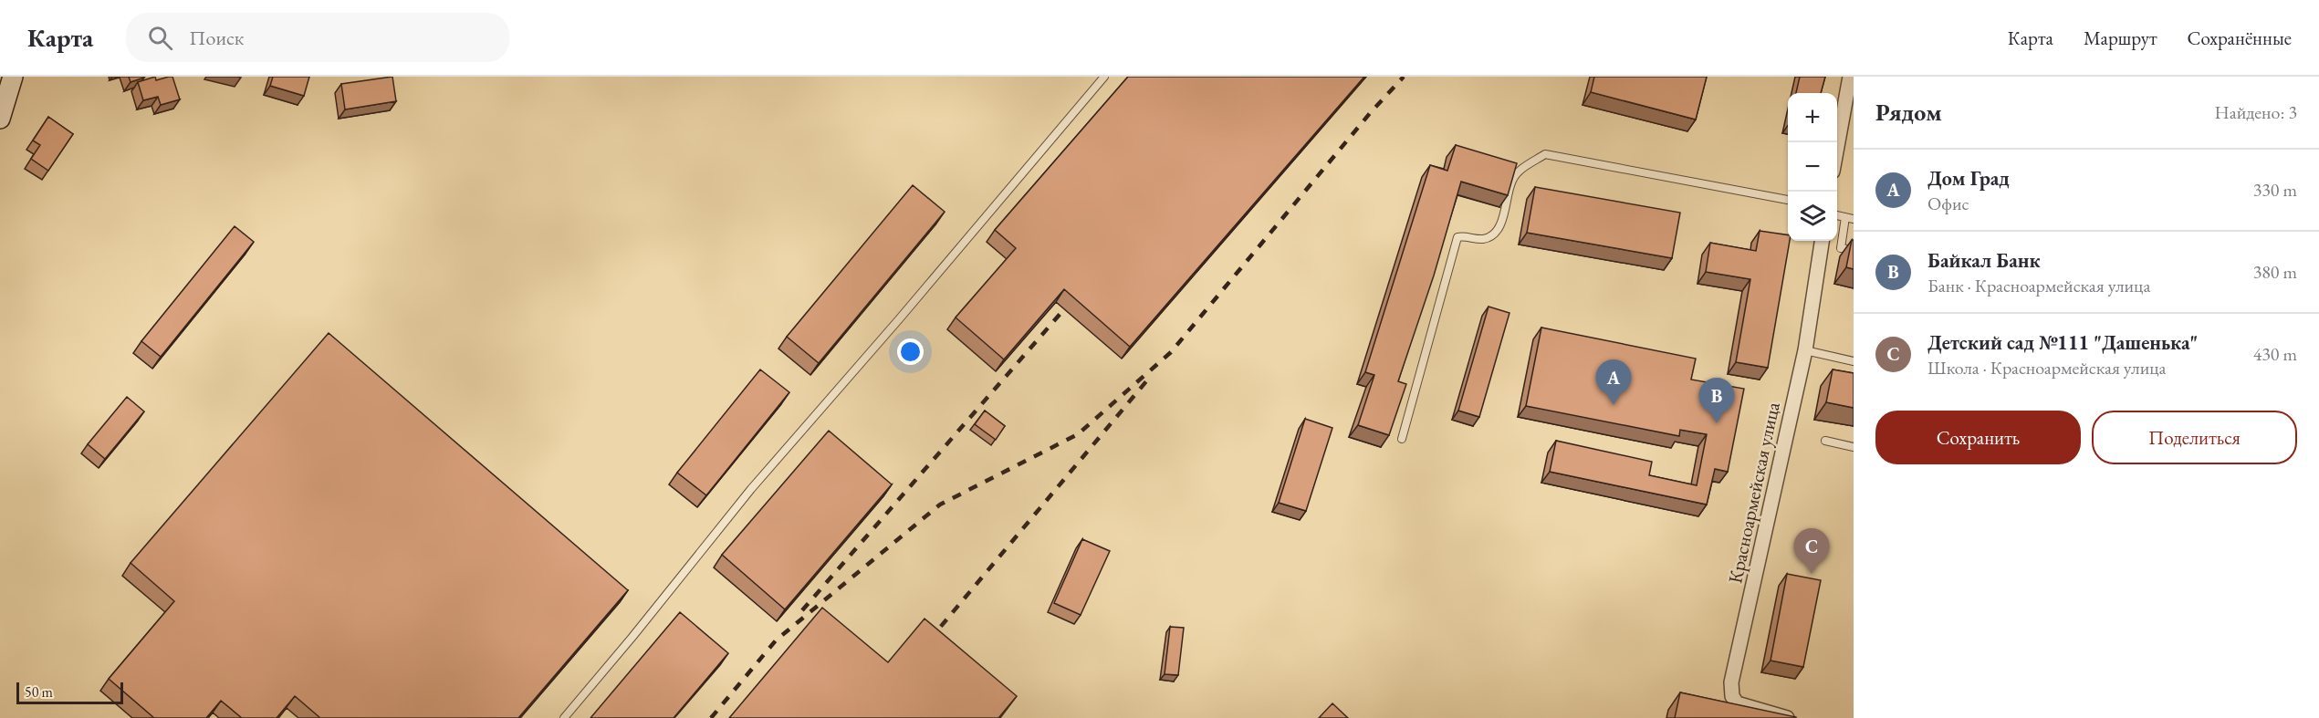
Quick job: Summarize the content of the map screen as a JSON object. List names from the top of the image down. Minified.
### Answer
{"streets":{"street":["Красноармейская улица"]},"scale_bar":"50 m","page":{"header":"Карта","search":"Поиск","nav":["Карта","Маршрут","Сохранённые"],"heading":["Рядом","Найдено: 3"],"map_buttons":["+","−"],"list":[{"mark":"A","name":"Дом Град","note":"Офис","value":"330 m"},{"mark":"B","name":"Байкал Банк","note":"Банк · Красноармейская улица","value":"380 m"},{"mark":"C","name":"Детский сад №111 \"Дашенька\"","note":"Школа · Красноармейская улица","value":"430 m"}],"pins":["A","B","C"],"buttons":["Сохранить","Поделиться"],"scale":"50 m"}}
